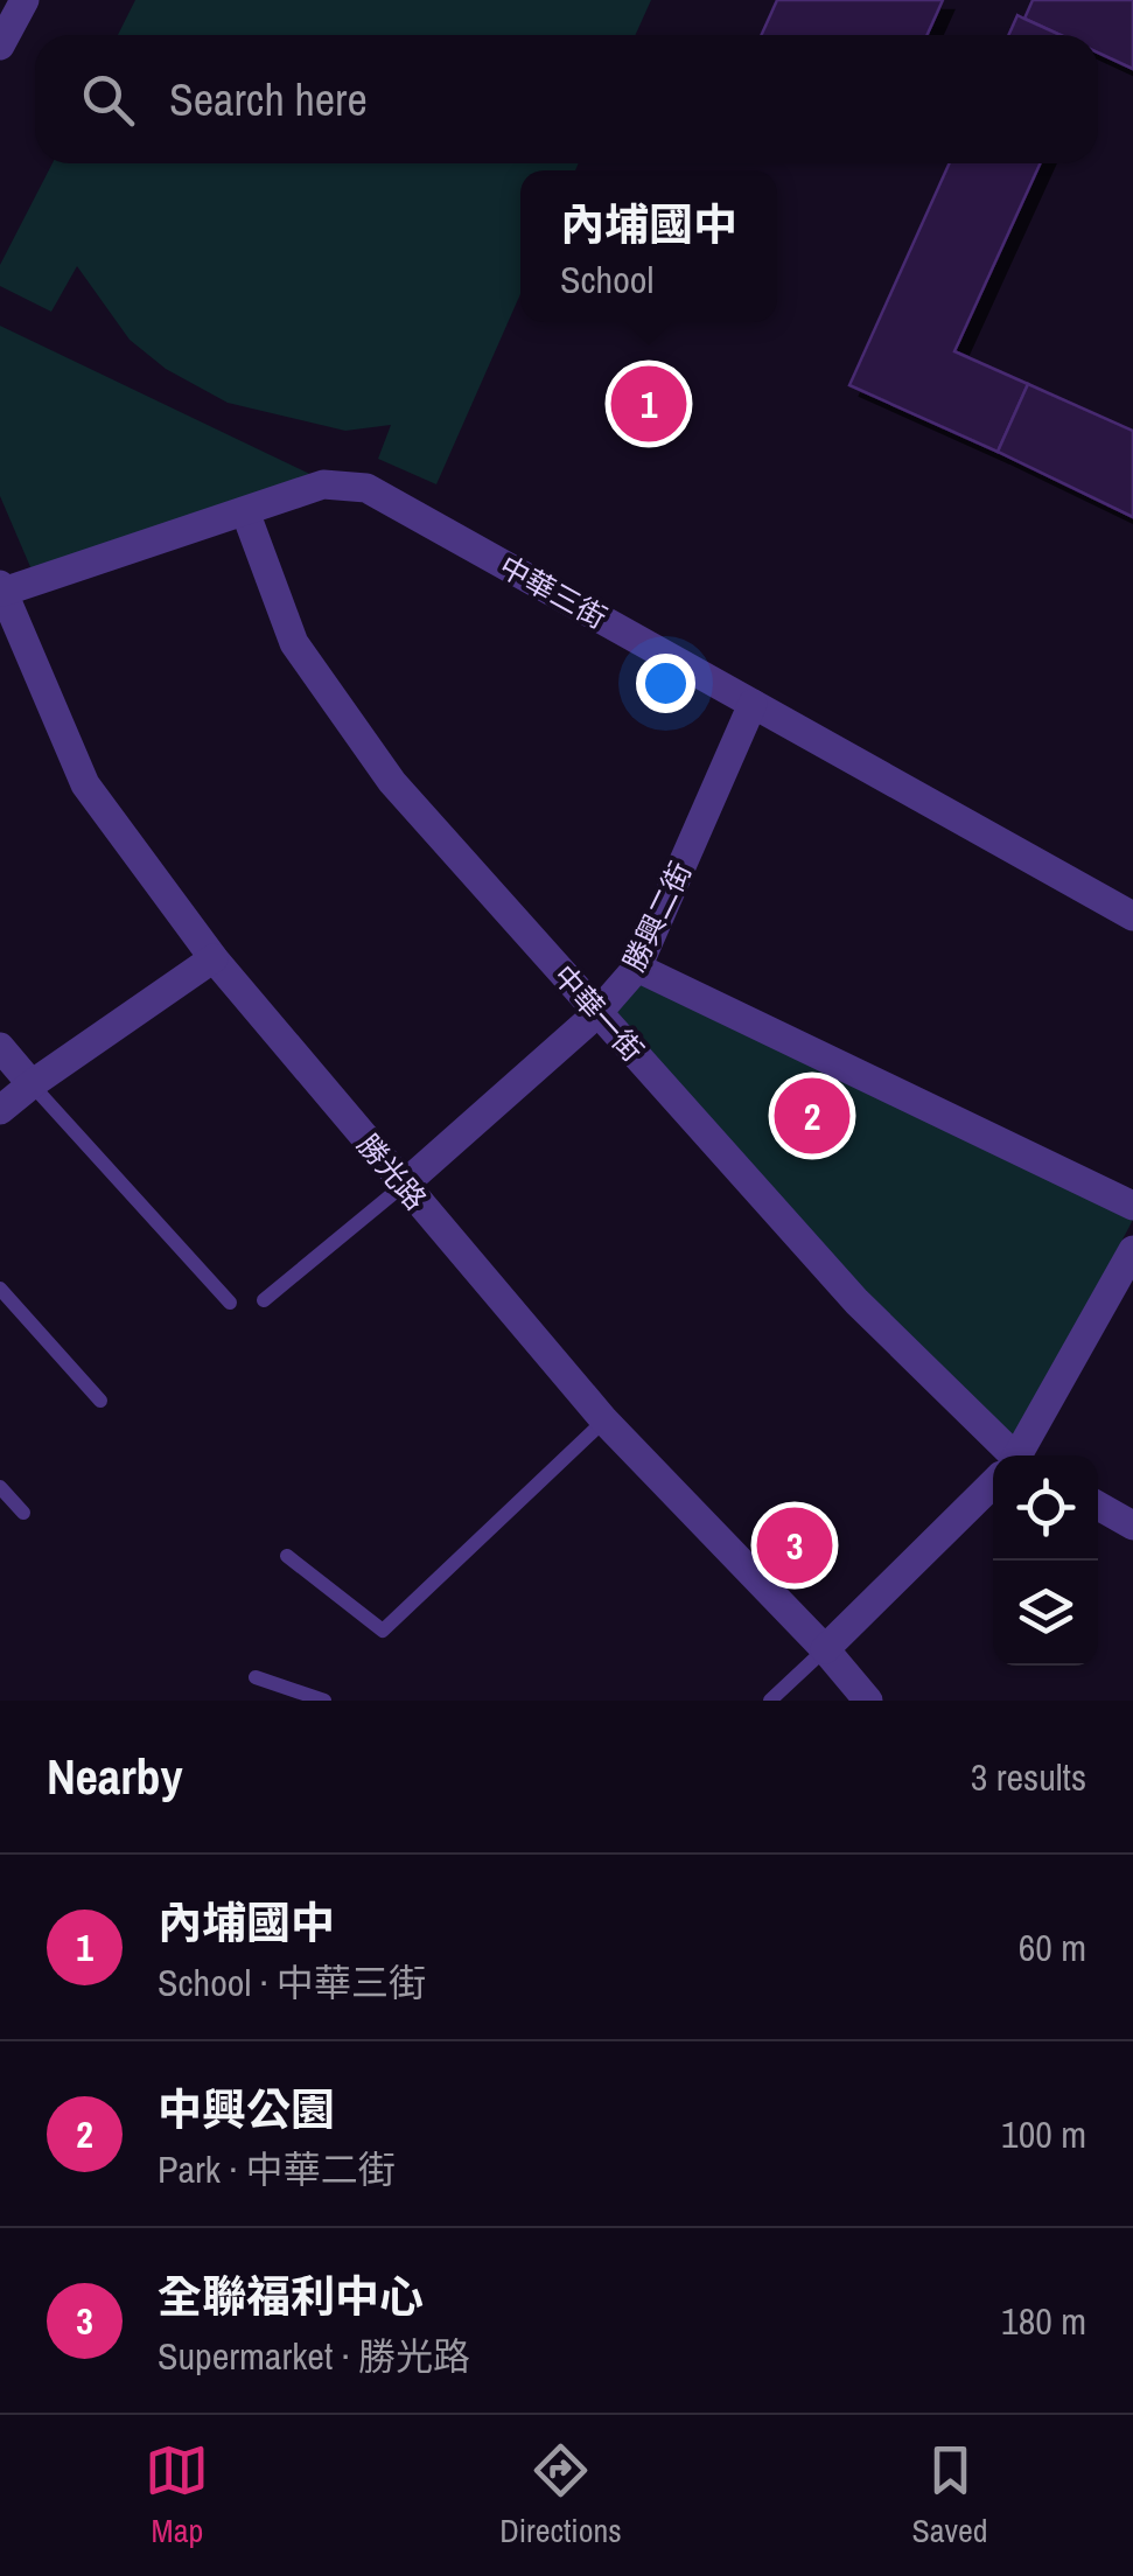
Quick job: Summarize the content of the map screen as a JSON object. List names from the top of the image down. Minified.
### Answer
{"streets":{"street":["中華三街","勝興二街","中華一街","勝光路"]},"crossings":[["中華三街","勝興二街"],["中華三街","中華一街"],["中華三街","勝光路"],["勝興二街","中華一街"],["勝興二街","勝光路"]],"page":{"search":"Search here","popup":["內埔國中","School"],"pins":["1","2","3"],"heading":["Nearby","3 results"],"list":[{"mark":"1","name":"內埔國中","note":"School · 中華三街","value":"60 m"},{"mark":"2","name":"中興公園","note":"Park · 中華二街","value":"100 m"},{"mark":"3","name":"全聯福利中心","note":"Supermarket · 勝光路","value":"180 m"}],"nav":["Map","Directions","Saved"]}}
